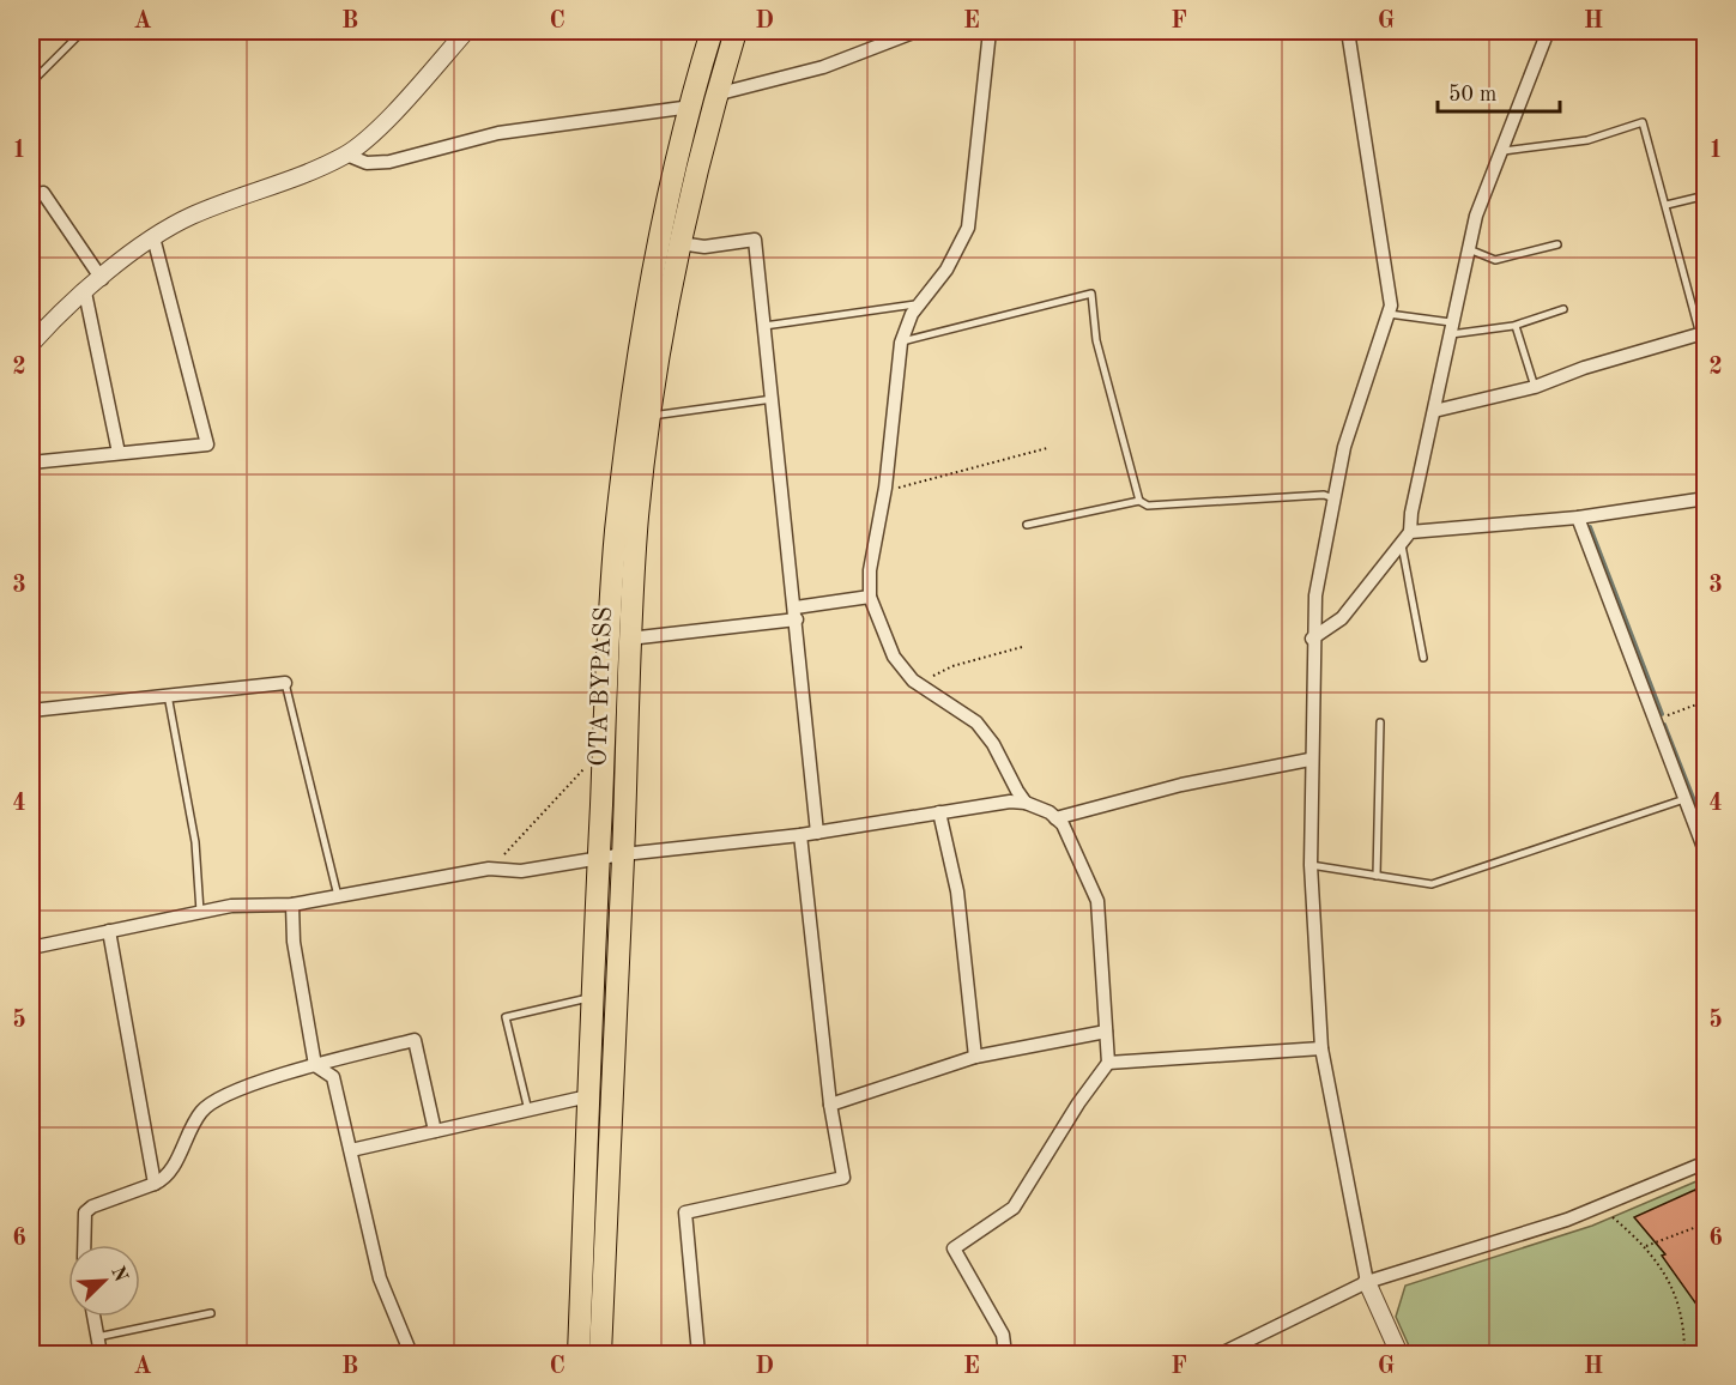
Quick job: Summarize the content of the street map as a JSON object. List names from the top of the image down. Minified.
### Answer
{"streets":{"highway":["OTA BYPASS"]},"scale_bar":"50 m","north":"top right","grid":{"columns":["A","B","C","D","E","F","G","H"],"rows":["1","2","3","4","5","6"]}}
